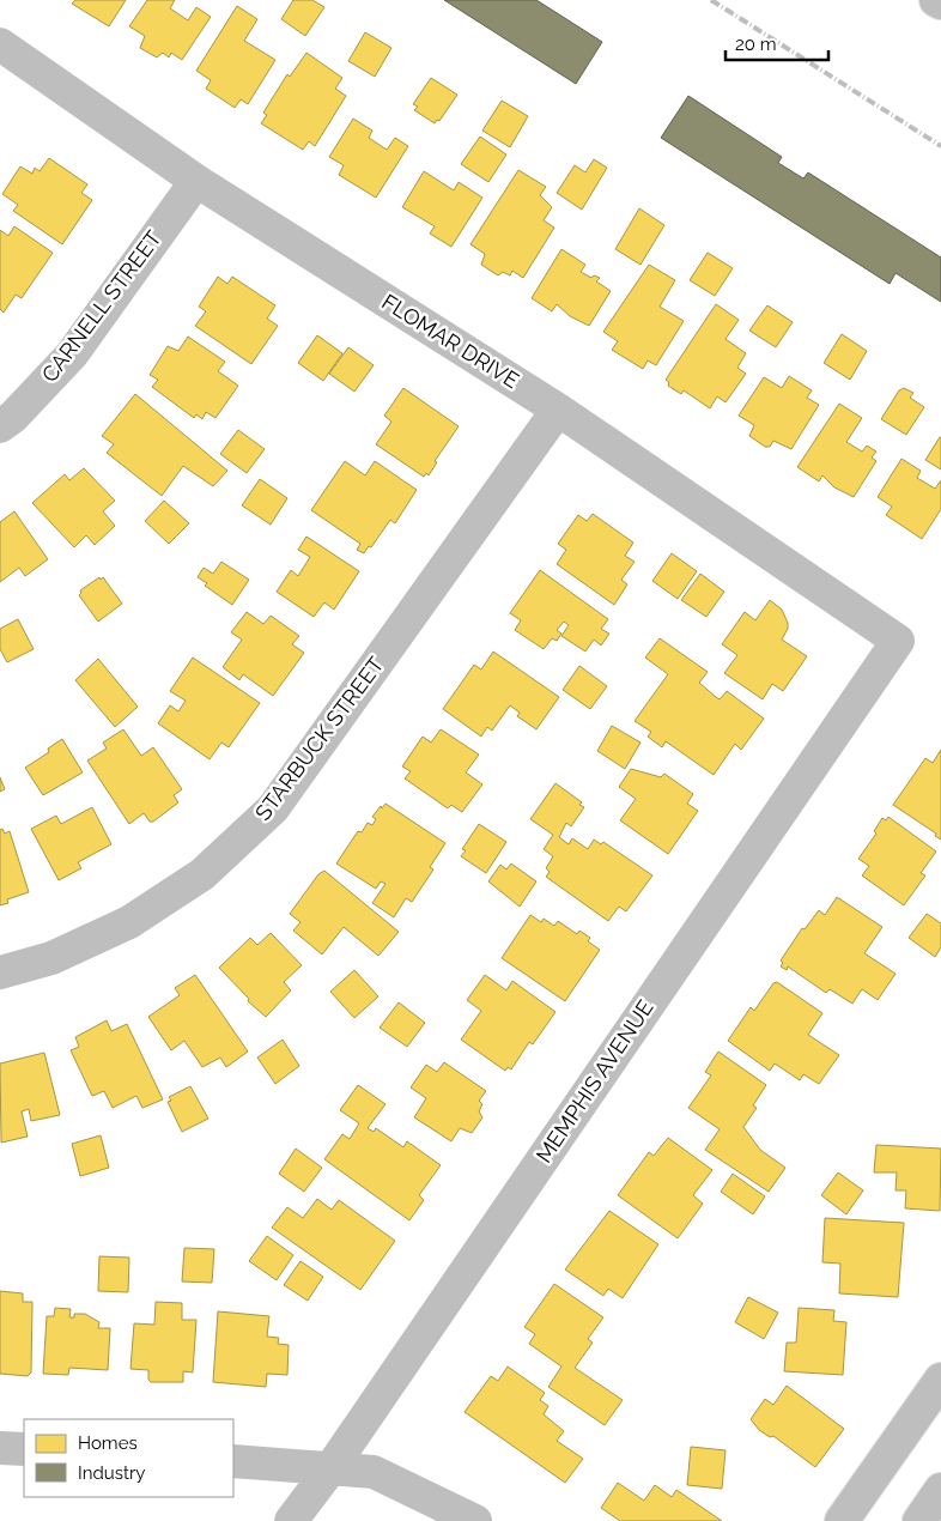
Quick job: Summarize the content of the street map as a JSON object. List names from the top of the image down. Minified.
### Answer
{"streets":{"street":["CARNELL STREET","FLOMAR DRIVE","STARBUCK STREET","MEMPHIS AVENUE"]},"crossings":[["CARNELL STREET","FLOMAR DRIVE"],["FLOMAR DRIVE","STARBUCK STREET"],["FLOMAR DRIVE","MEMPHIS AVENUE"]],"legend":["Homes","Industry"],"scale_bar":"20 m"}
